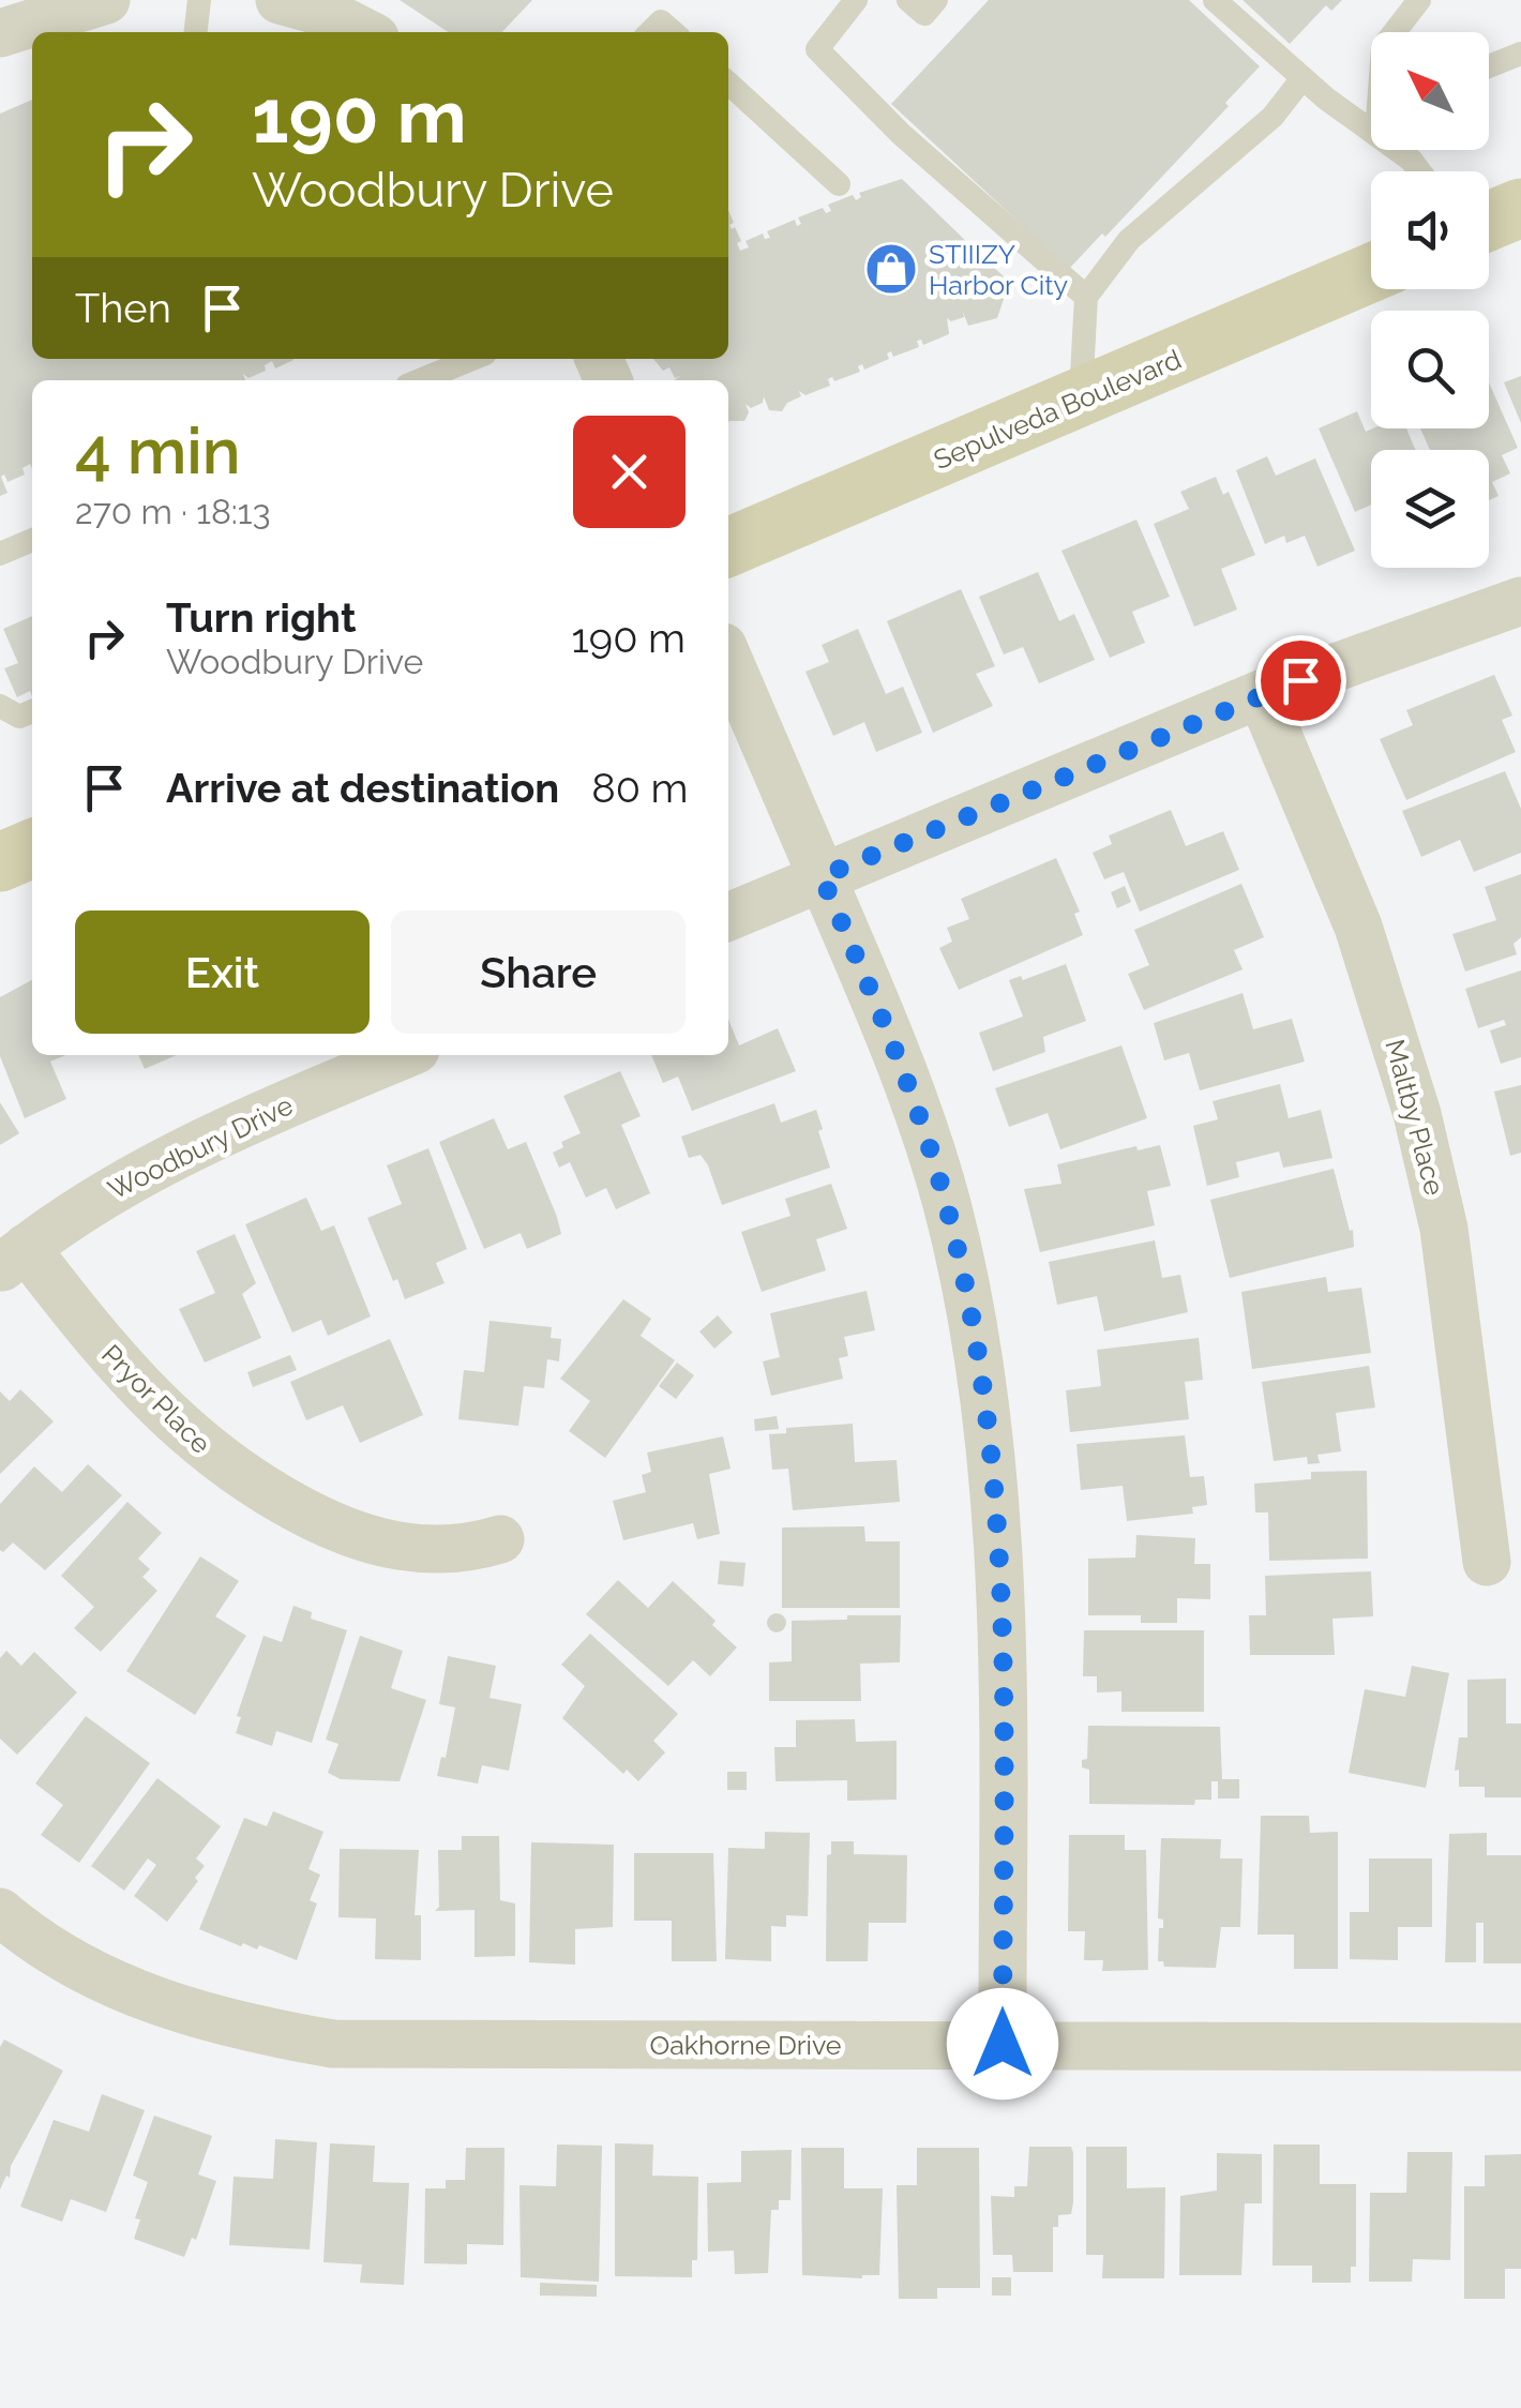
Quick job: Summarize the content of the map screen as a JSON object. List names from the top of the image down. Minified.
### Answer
{"streets":{"main road":["Sepulveda Boulevard"],"street":["Maltby Place","Woodbury Drive","Pryor Place","Oakhorne Drive"]},"crossings":[["Woodbury Drive","Pryor Place"]],"places":{"shop":["STIIIZY Harbor City"]},"north":"top left","page":{"turn":["190 m","Woodbury Drive"],"then":"Then","heading":["4 min","270 m · 18:13"],"list":[{"name":"Turn right","note":"Woodbury Drive","value":"190 m"},{"name":"Arrive at destination","value":"80 m"}],"buttons":["Exit","Share"]}}
